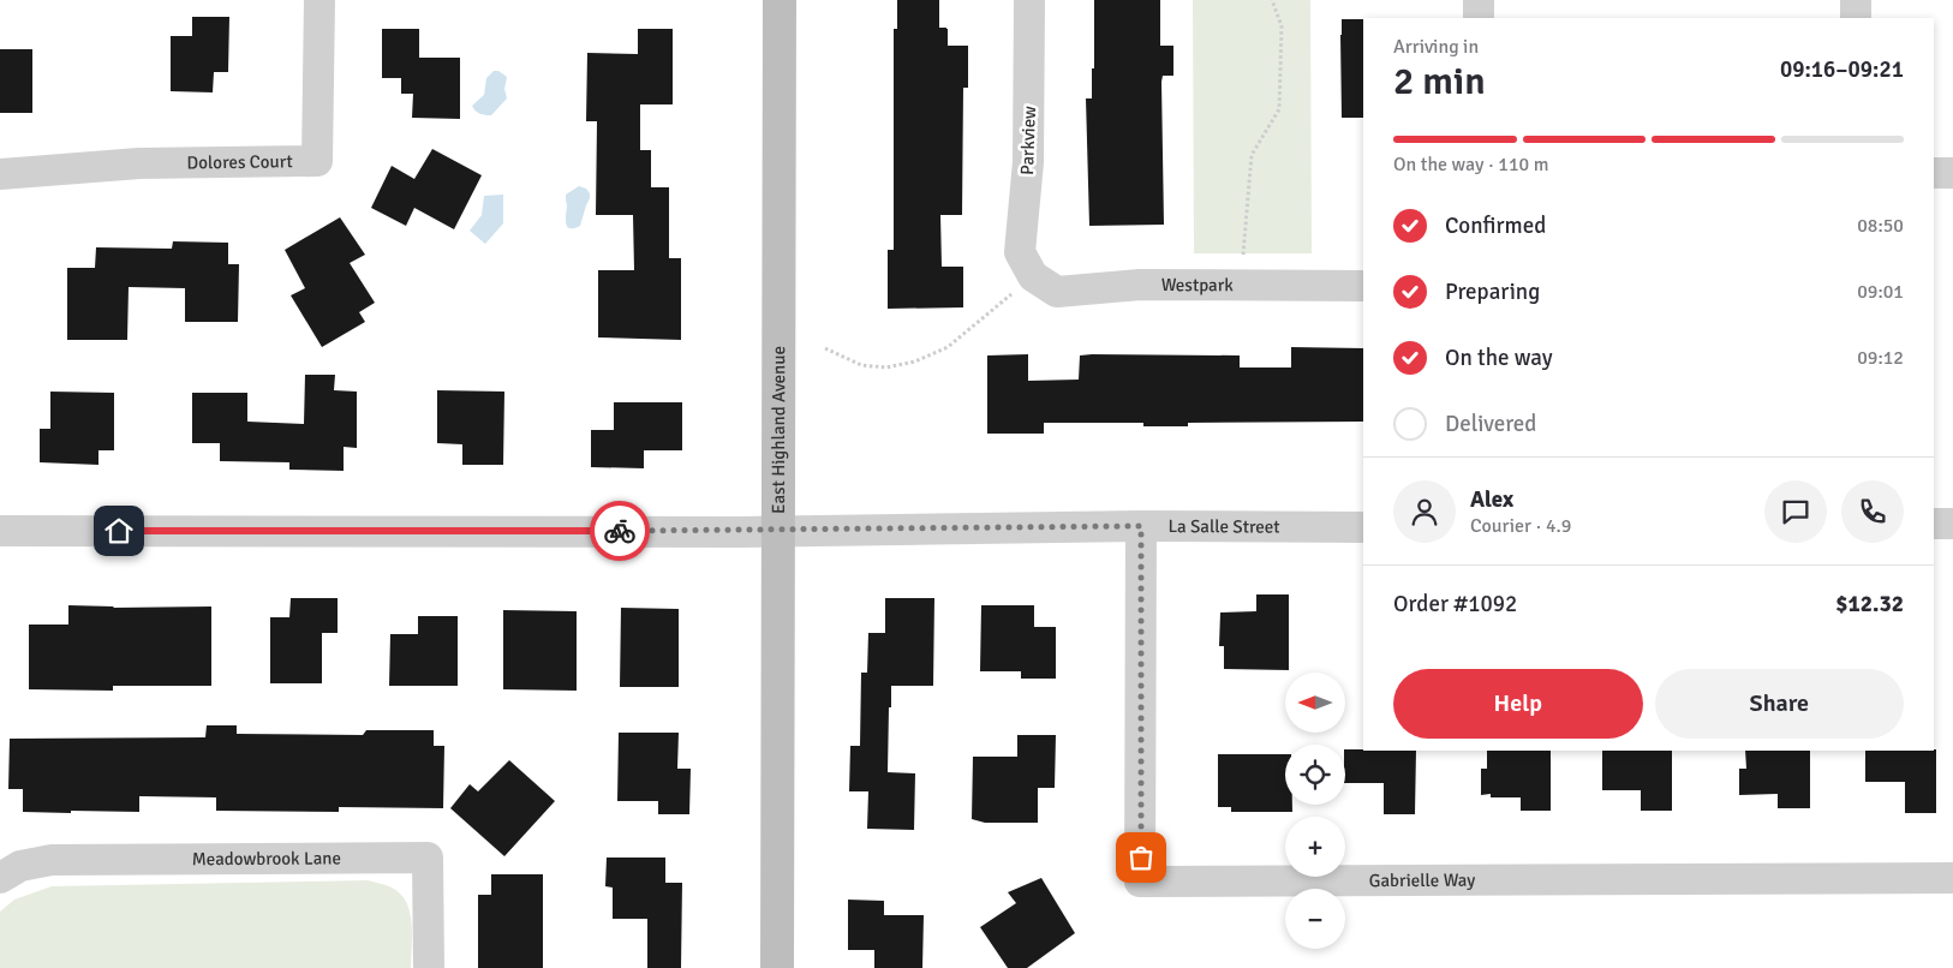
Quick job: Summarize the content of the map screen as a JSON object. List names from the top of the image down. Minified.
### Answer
{"streets":{"street":["Parkview","Dolores Court","Westpark","East Highland Avenue","La Salle Street","Meadowbrook Lane","Gabrielle Way"]},"crossings":[["Parkview","Westpark"],["East Highland Avenue","La Salle Street"],["La Salle Street","Gabrielle Way"]],"north":"left","page":{"heading":["2 min","Arriving in","09:16–09:21"],"panel":["Alex","Courier · 4.9","Order #1092","$12.32"],"bar":"On the way · 110 m","list":[["Confirmed","08:50"],["Preparing","09:01"],["On the way","09:12"],"Delivered"],"buttons":["Help","Share"],"map_buttons":["+","−"]}}
